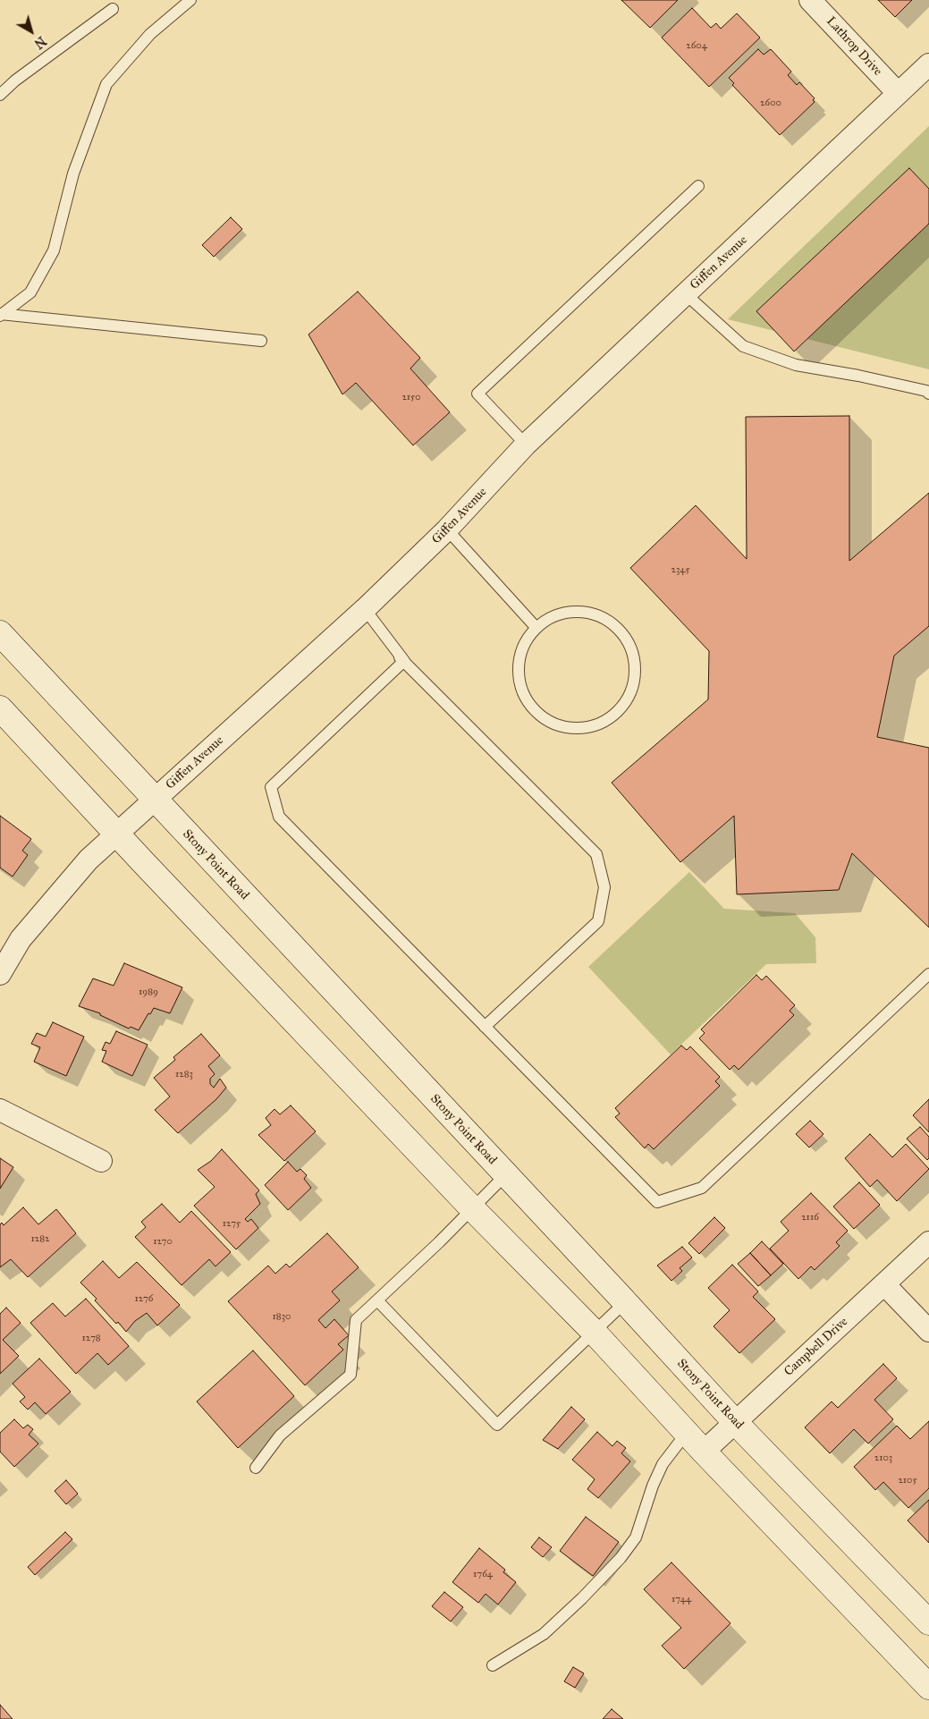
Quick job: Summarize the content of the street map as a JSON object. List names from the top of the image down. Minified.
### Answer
{"streets":{"main road":["Stony Point Road"],"street":["Lathrop Drive","Giffen Avenue","Campbell Drive"]},"crossings":[["Lathrop Drive","Giffen Avenue"],["Giffen Avenue","Stony Point Road"],["Stony Point Road","Campbell Drive"]],"house_numbers":["2604","2600","2150","2345","1989","1283","2116","1275","1282","1270","1276","1830","1278","2103","2105","1764","1744"],"north":"bottom right"}
